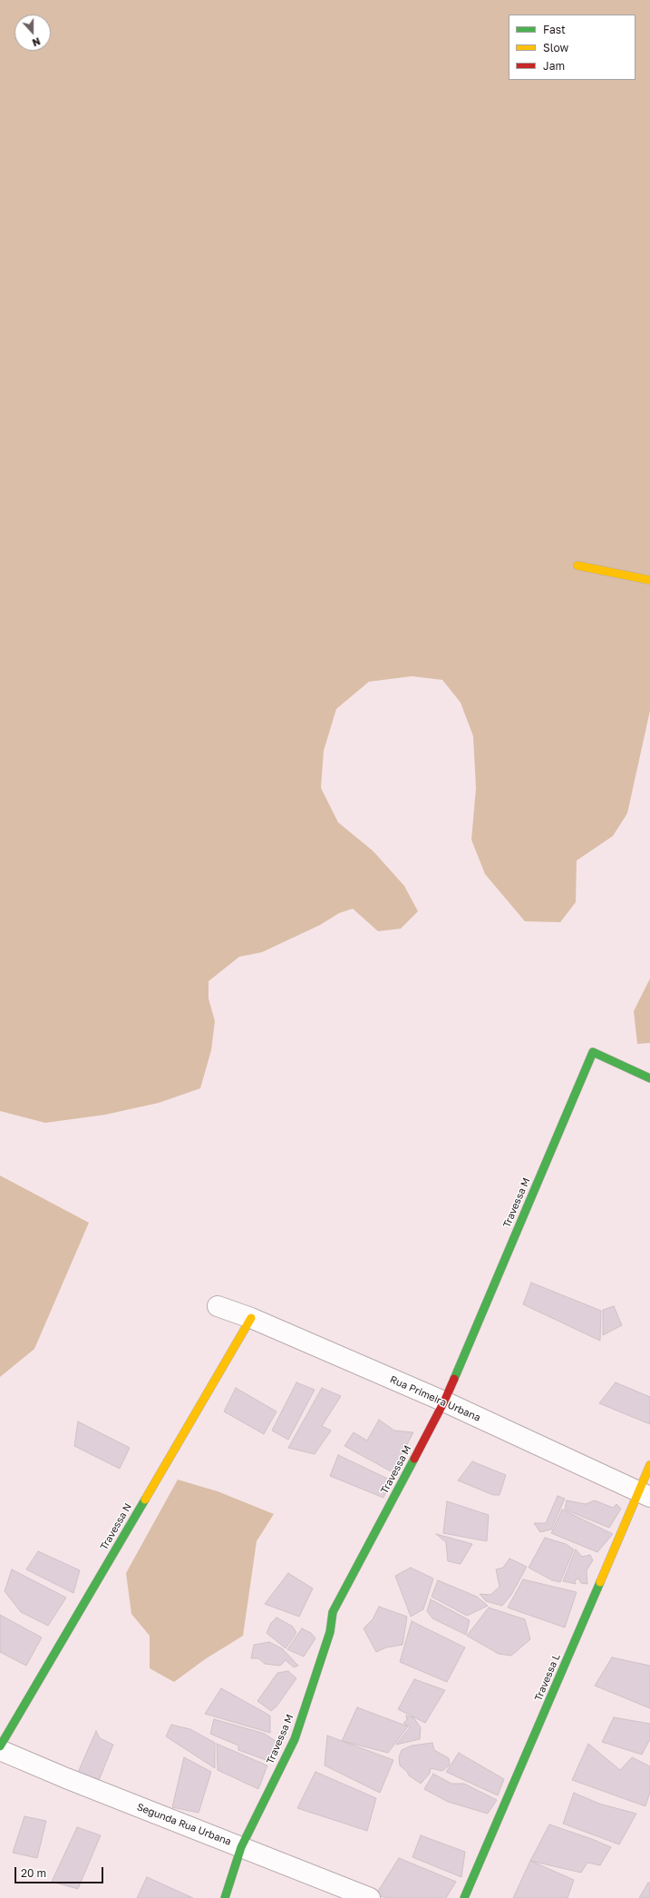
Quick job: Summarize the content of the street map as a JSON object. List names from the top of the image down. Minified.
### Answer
{"streets":{"street":["Travessa M","Rua Primeira Urbana","Travessa N","Travessa L","Segunda Rua Urbana"]},"crossings":[["Travessa M","Rua Primeira Urbana"],["Travessa M","Segunda Rua Urbana"],["Rua Primeira Urbana","Travessa N"],["Rua Primeira Urbana","Travessa L"]],"legend":["Fast","Slow","Jam"],"scale_bar":"20 m","north":"bottom"}
